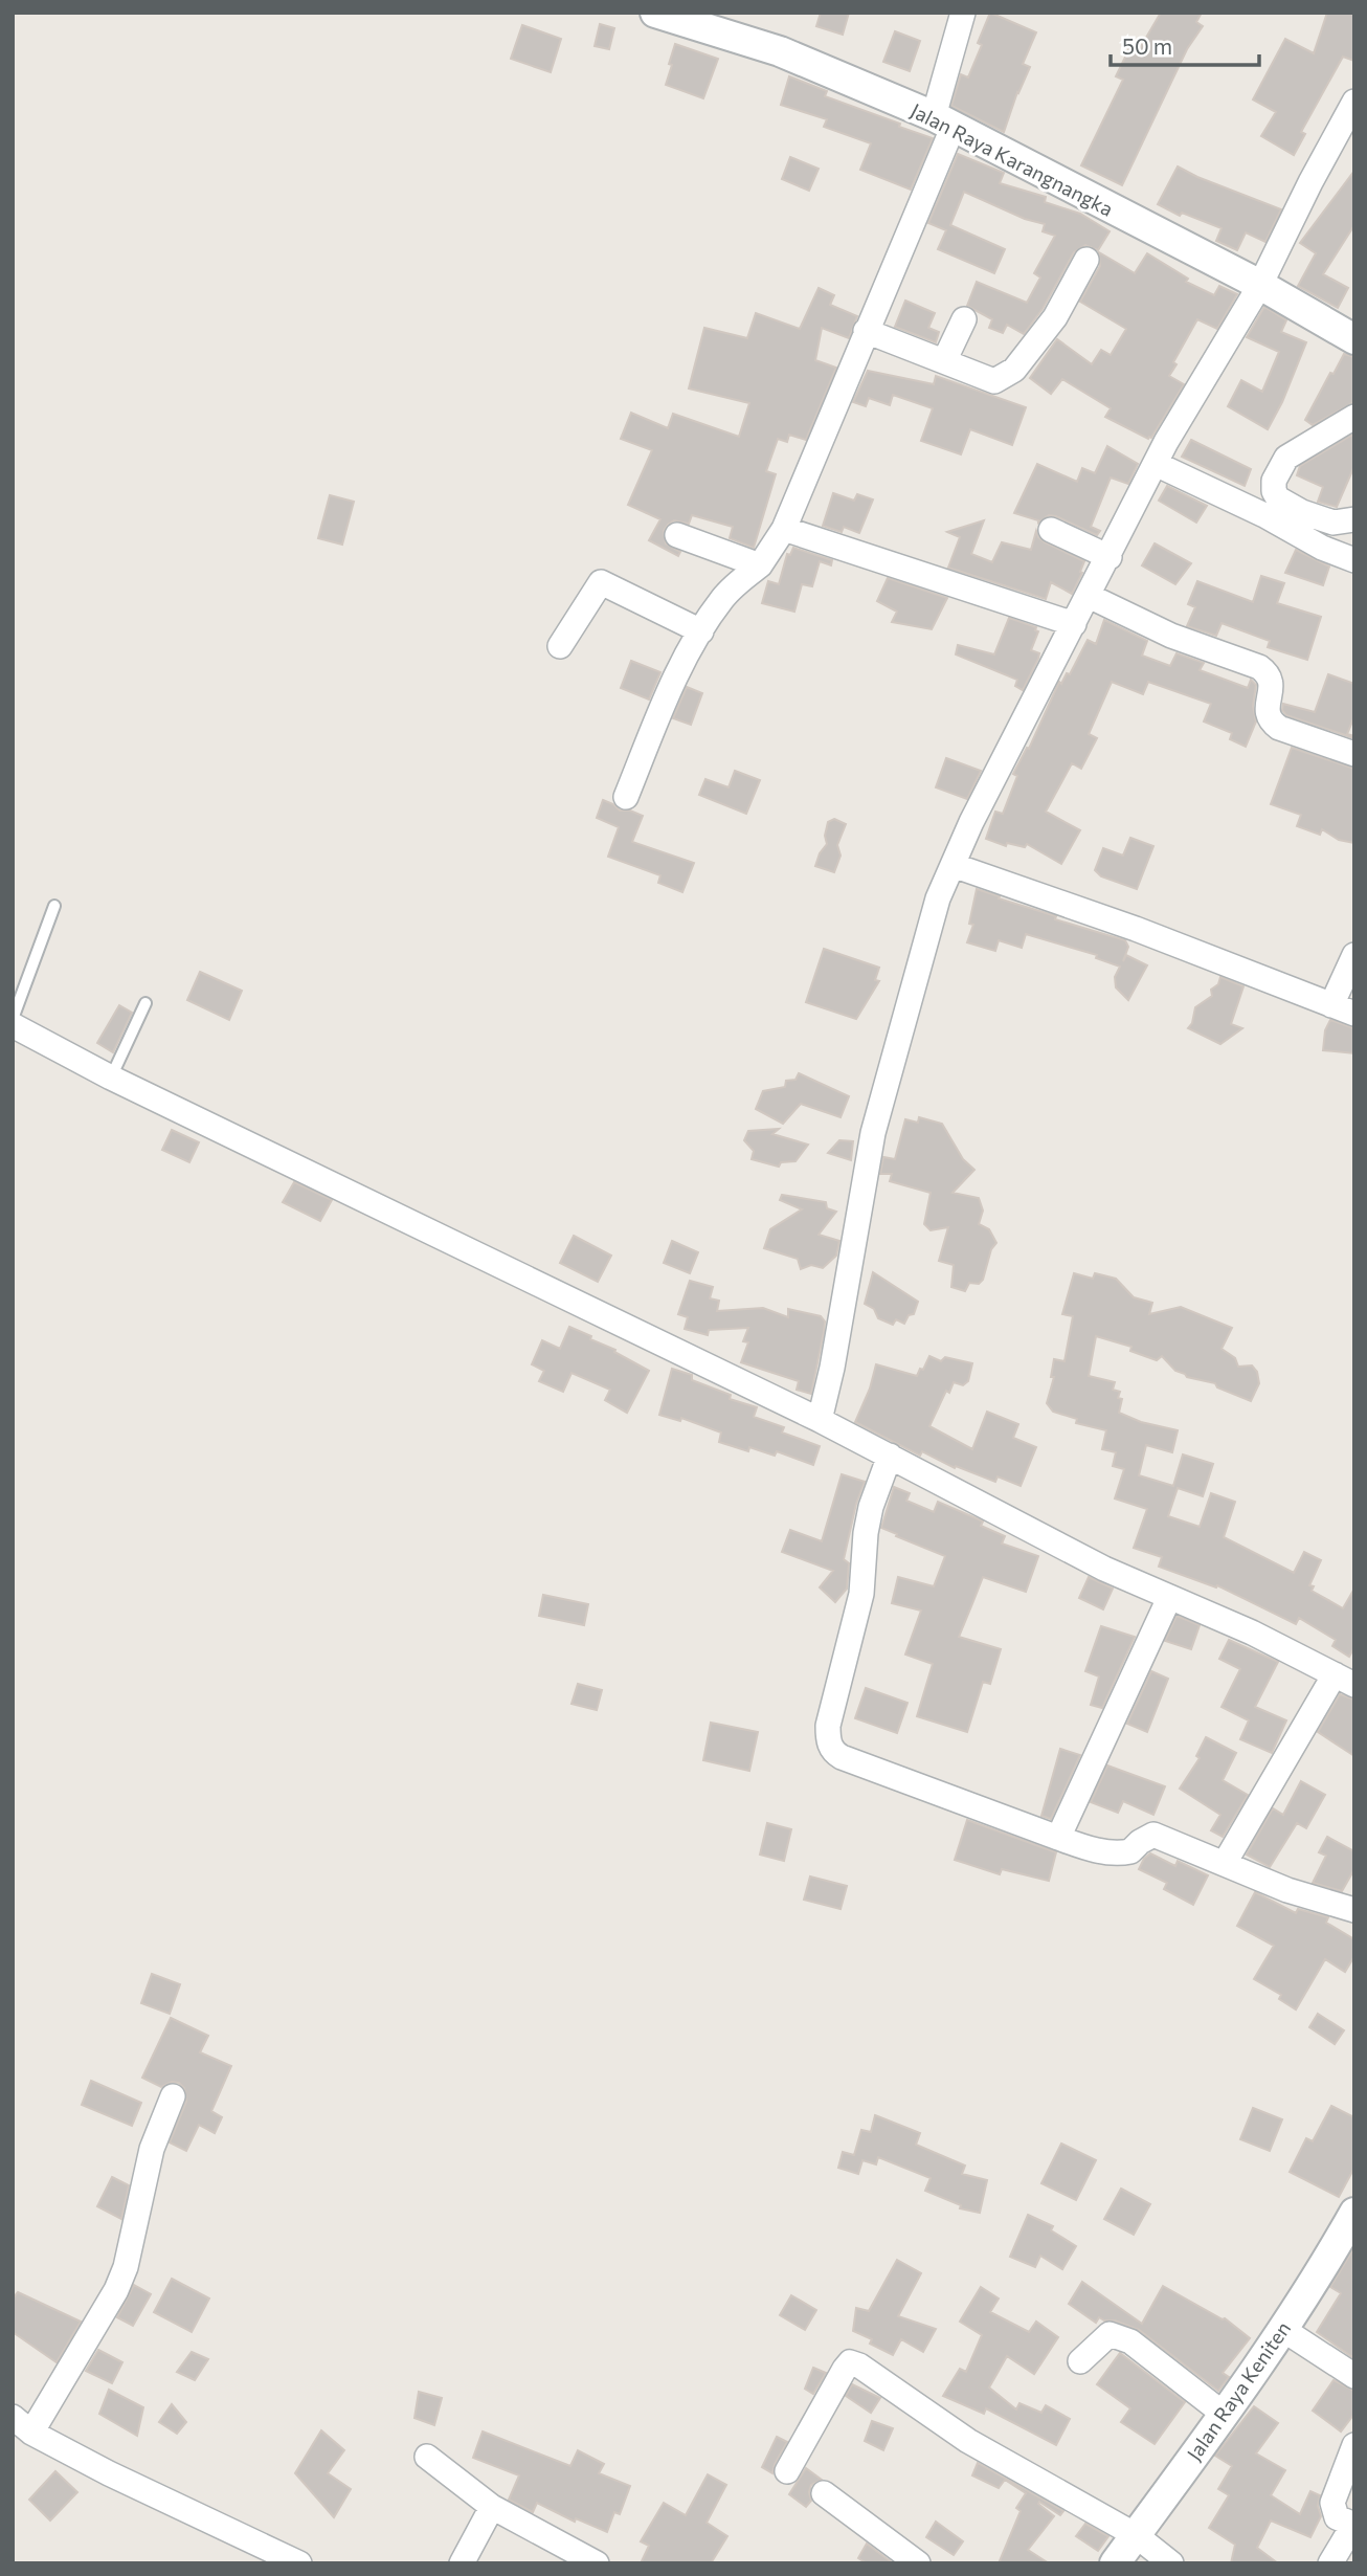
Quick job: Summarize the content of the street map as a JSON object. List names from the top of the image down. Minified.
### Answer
{"streets":{"street":["Jalan Raya Karangnangka","Jalan Raya Keniten"]},"scale_bar":"50 m"}
